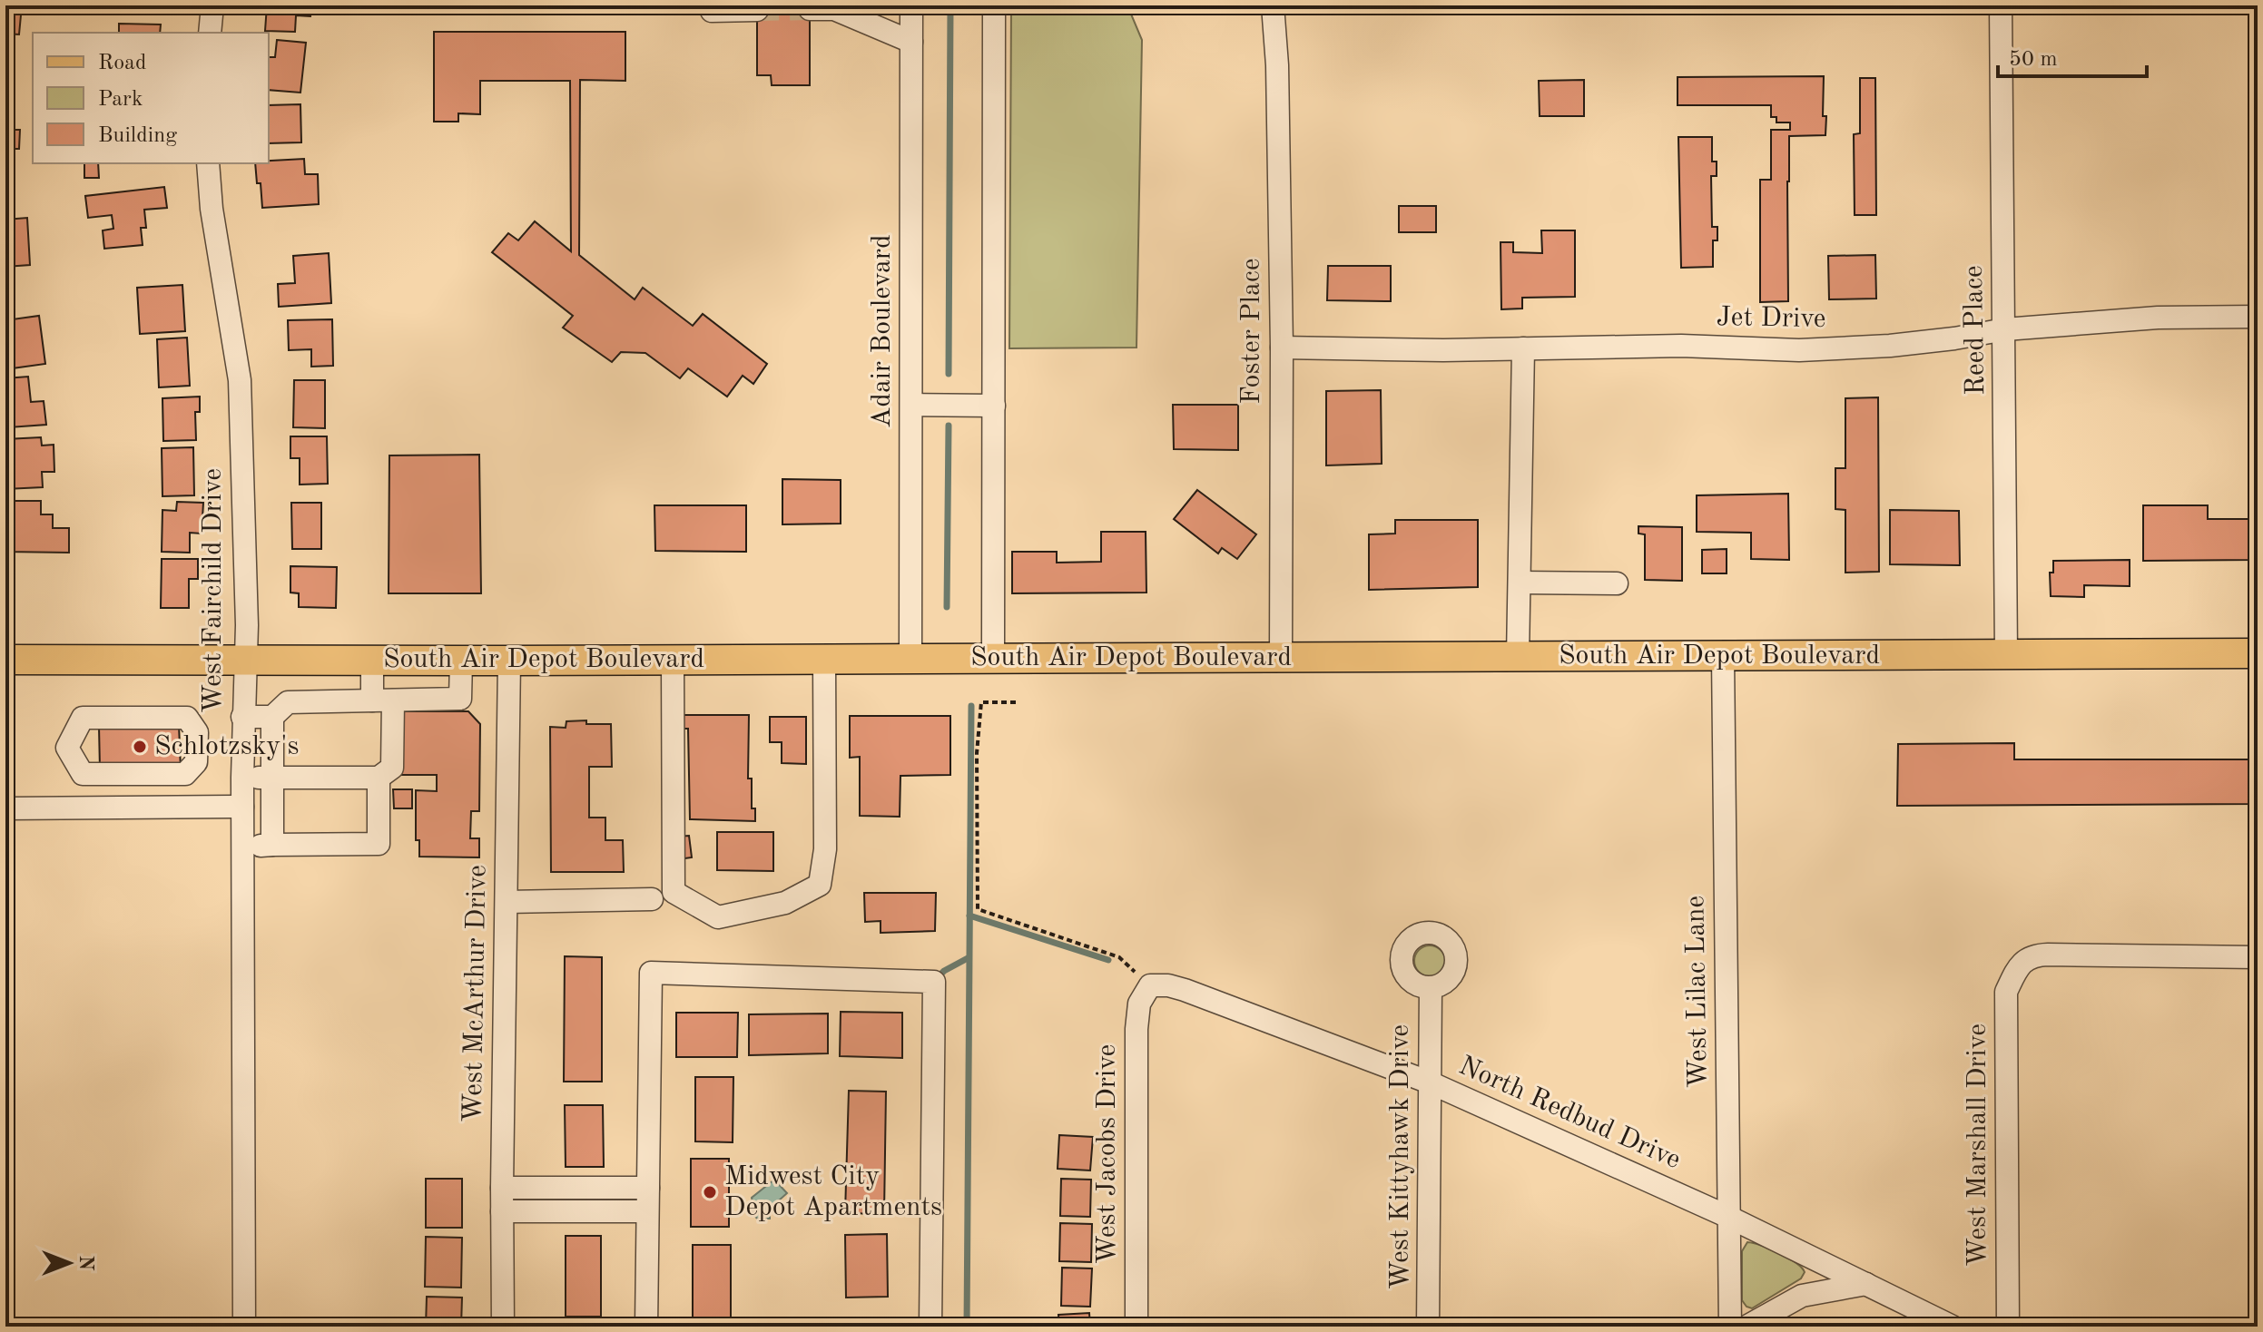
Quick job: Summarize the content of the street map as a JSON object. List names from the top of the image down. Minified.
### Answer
{"streets":{"main road":["South Air Depot Boulevard"],"street":["Jet Drive","Reed Place","Adair Boulevard","Foster Place","West Fairchild Drive","West Lilac Lane","West McArthur Drive","North Redbud Drive","West Marshall Drive","West Jacobs Drive","West Kittyhawk Drive"]},"crossings":[["Jet Drive","Reed Place"],["Jet Drive","Foster Place"],["Reed Place","South Air Depot Boulevard"],["Adair Boulevard","South Air Depot Boulevard"],["Foster Place","South Air Depot Boulevard"],["West Fairchild Drive","South Air Depot Boulevard"],["South Air Depot Boulevard","West Lilac Lane"],["South Air Depot Boulevard","West McArthur Drive"],["West Lilac Lane","North Redbud Drive"],["North Redbud Drive","West Jacobs Drive"],["North Redbud Drive","West Kittyhawk Drive"]],"places":["Schlotzsky's","Midwest City Depot Apartments"],"legend":["Road","Park","Building"],"scale_bar":"50 m","north":"right"}
